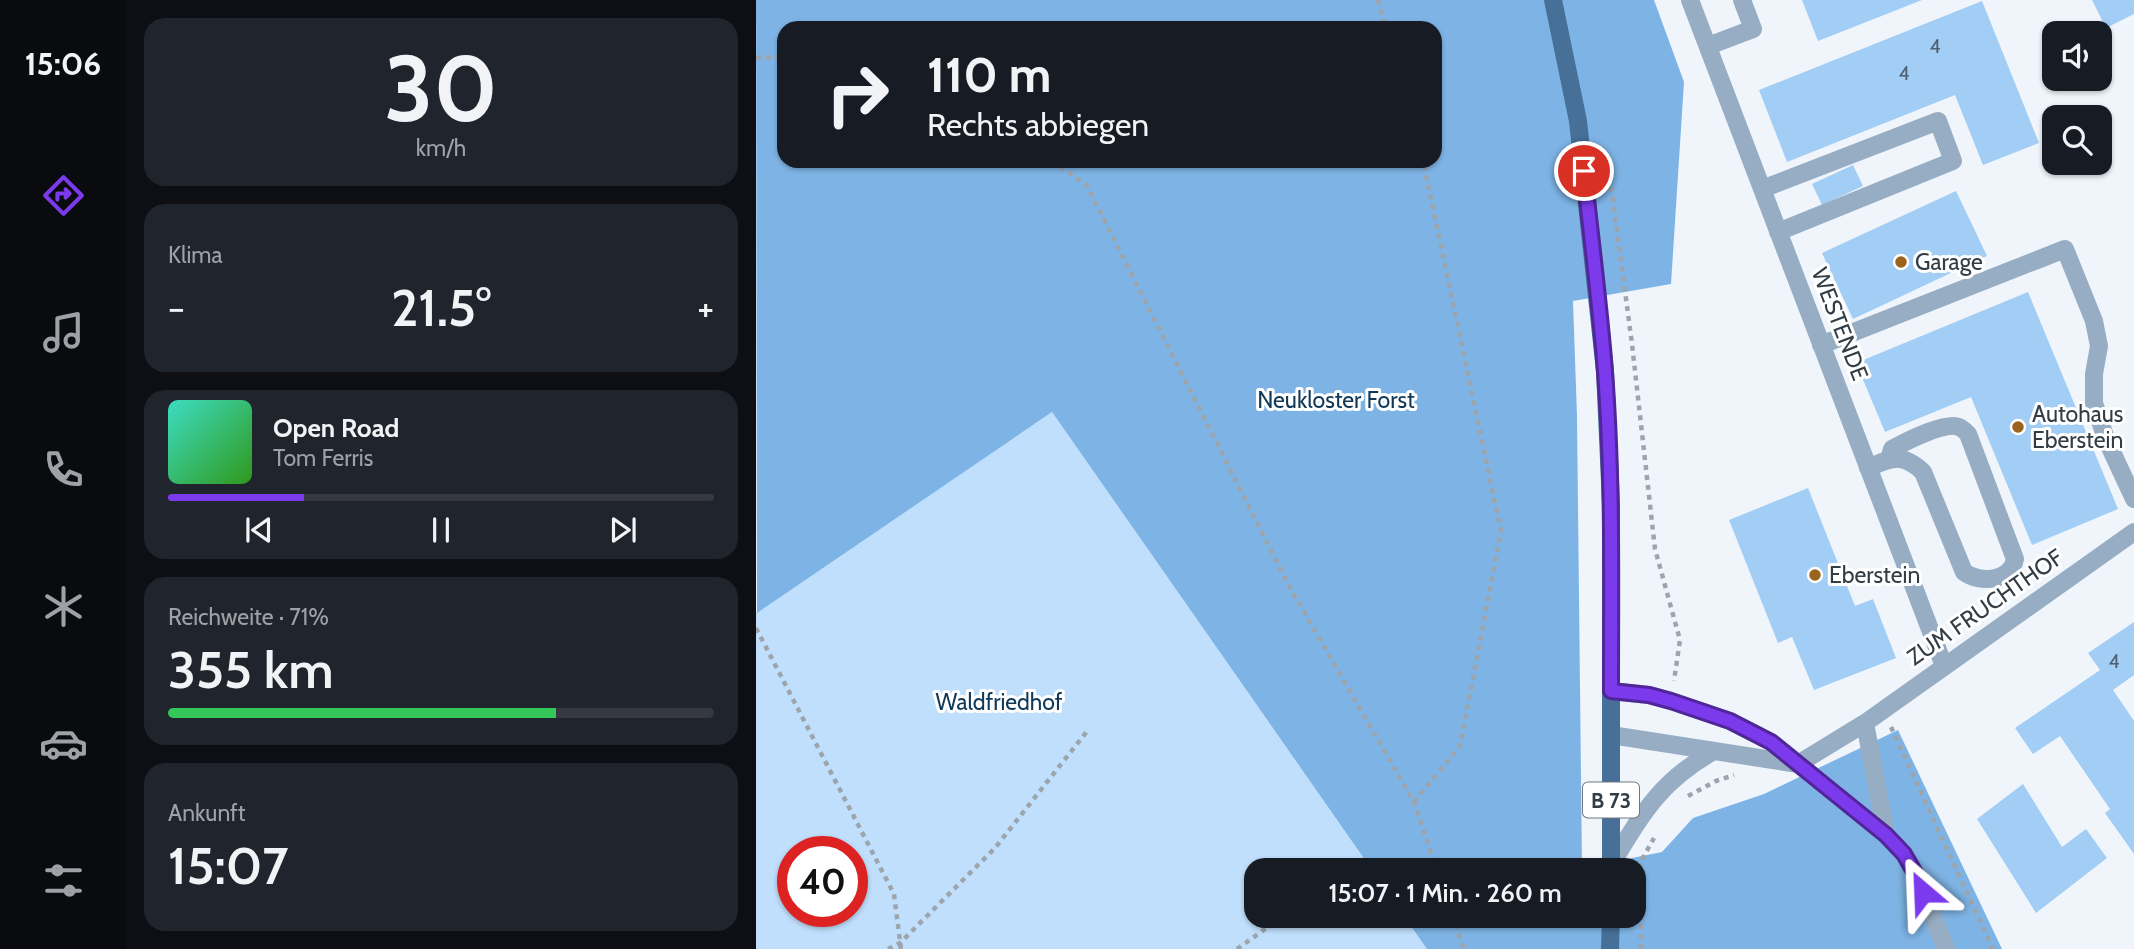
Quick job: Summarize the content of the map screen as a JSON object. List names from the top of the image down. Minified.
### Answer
{"streets":{"main road":["B 73"],"street":["WESTENDE","ZUM FRUCHTHOF"]},"crossings":[["WESTENDE","ZUM FRUCHTHOF"]],"parks":["Neukloster Forst","Waldfriedhof"],"places":["Garage","Autohaus Eberstein","Eberstein"],"house_numbers":["4","4","4"],"page":{"tabs":"15:06","tile":[["30","km/h"],"Klima",["Reichweite · 71%","355 km"],["Ankunft","15:07"]],"turn":["110 m","Rechts abbiegen"],"heat":["−","21.5°","+"],"song":["Open Road","Tom Ferris"],"limit":"40","trip":"15:07 · 1 Min. · 260 m"}}
